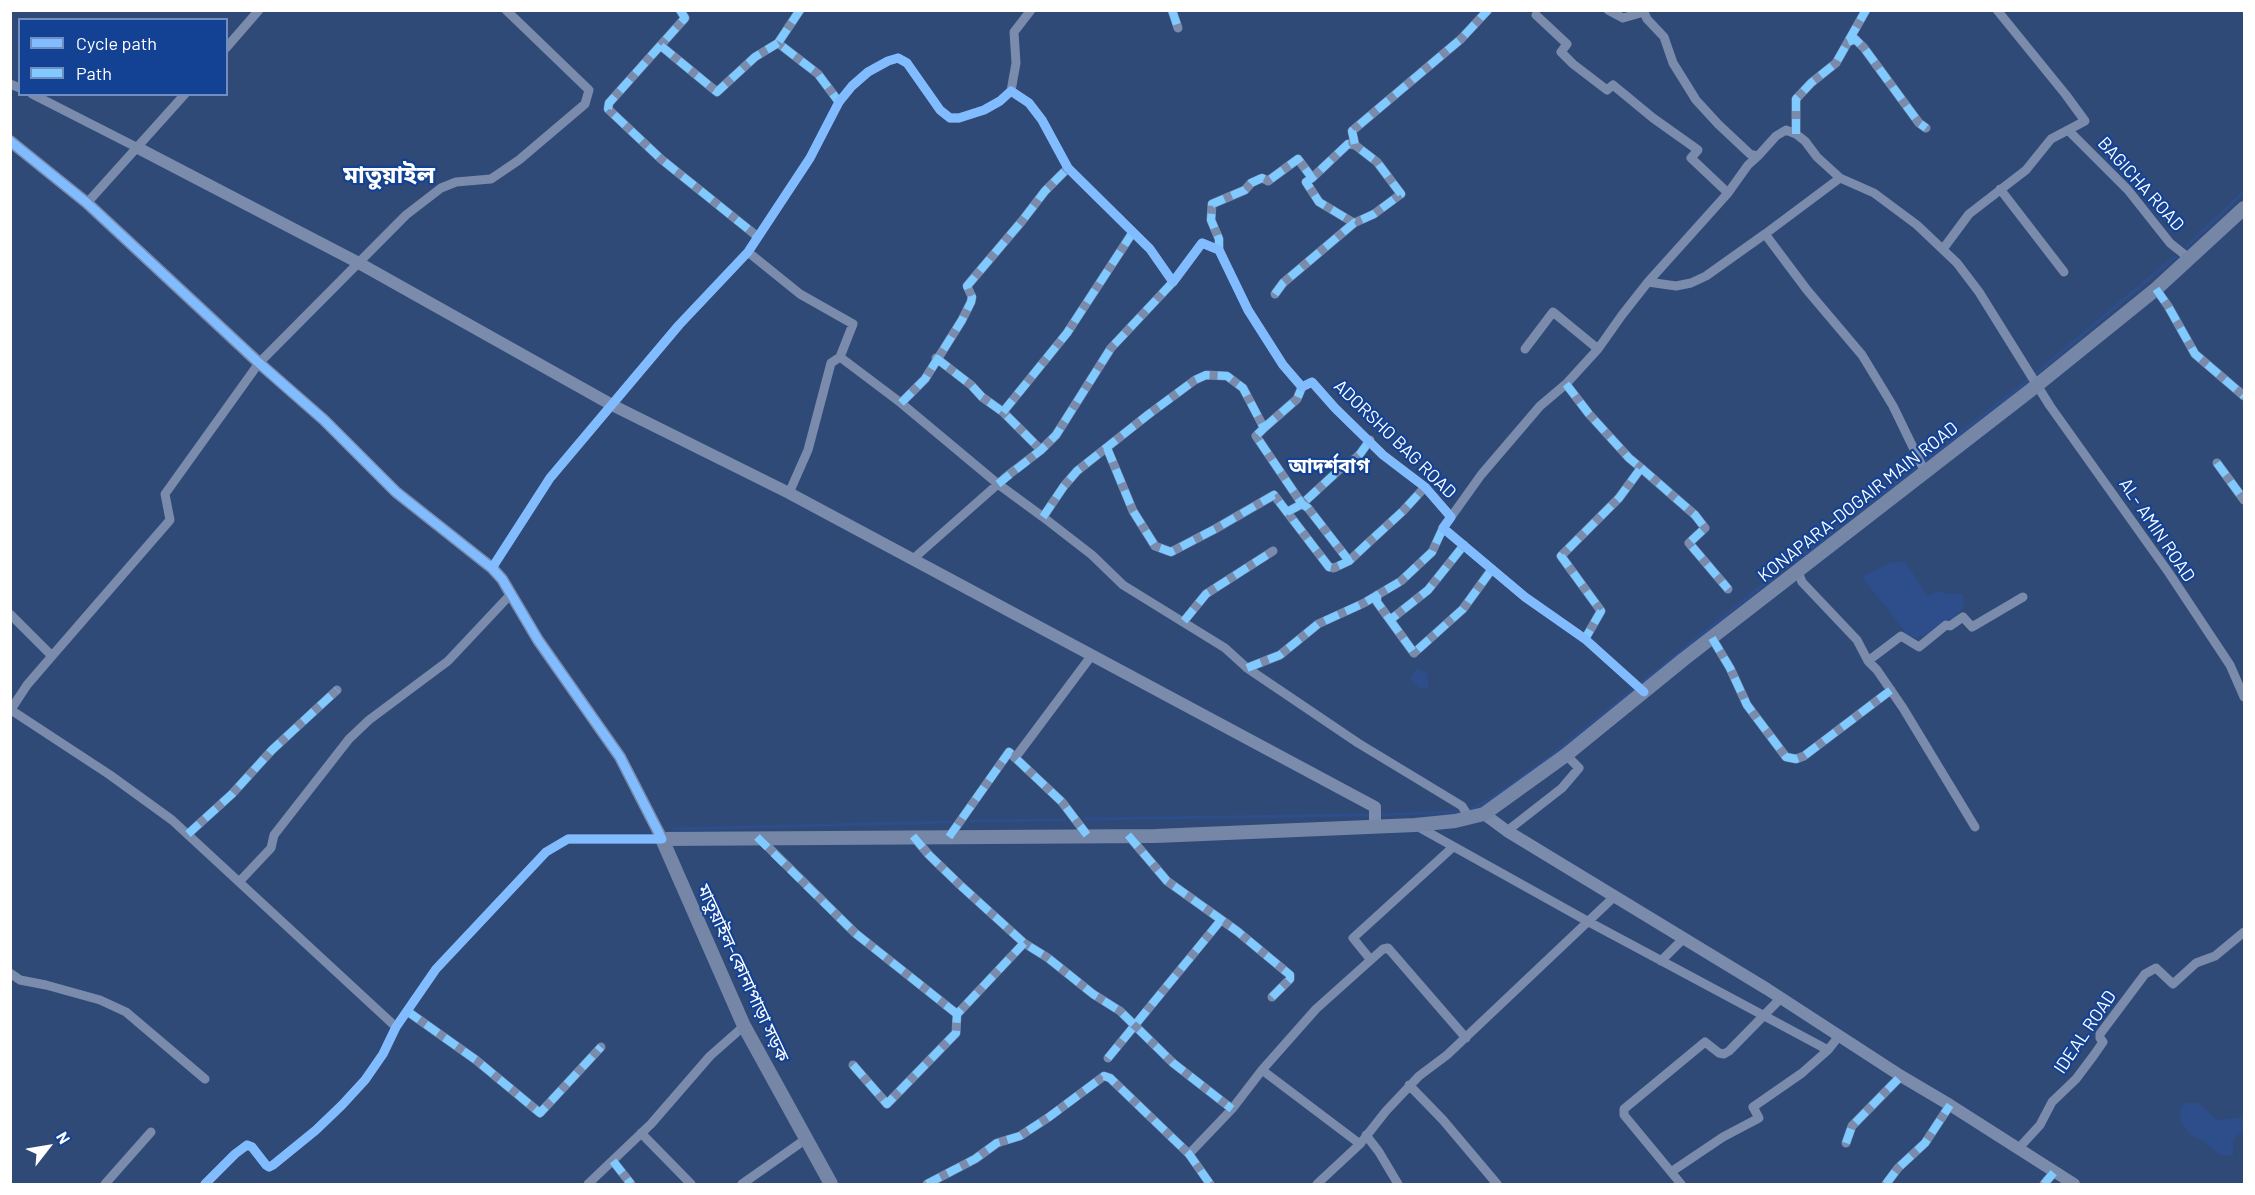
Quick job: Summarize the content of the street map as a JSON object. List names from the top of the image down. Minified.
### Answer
{"streets":{"main road":["KONAPARA-DOGAIR MAIN ROAD","মাতুয়াইল-কোনাপাড়া সড়ক"],"street":["BAGICHA ROAD","ADORSHO BAG ROAD","AL- AMIN ROAD","IDEAL ROAD"]},"crossings":[["BAGICHA ROAD","KONAPARA-DOGAIR MAIN ROAD"],["ADORSHO BAG ROAD","KONAPARA-DOGAIR MAIN ROAD"],["KONAPARA-DOGAIR MAIN ROAD","AL- AMIN ROAD"]],"districts":["মাতুয়াইল","আদর্শবাগ"],"legend":["Cycle path","Path"],"north":"top right"}
